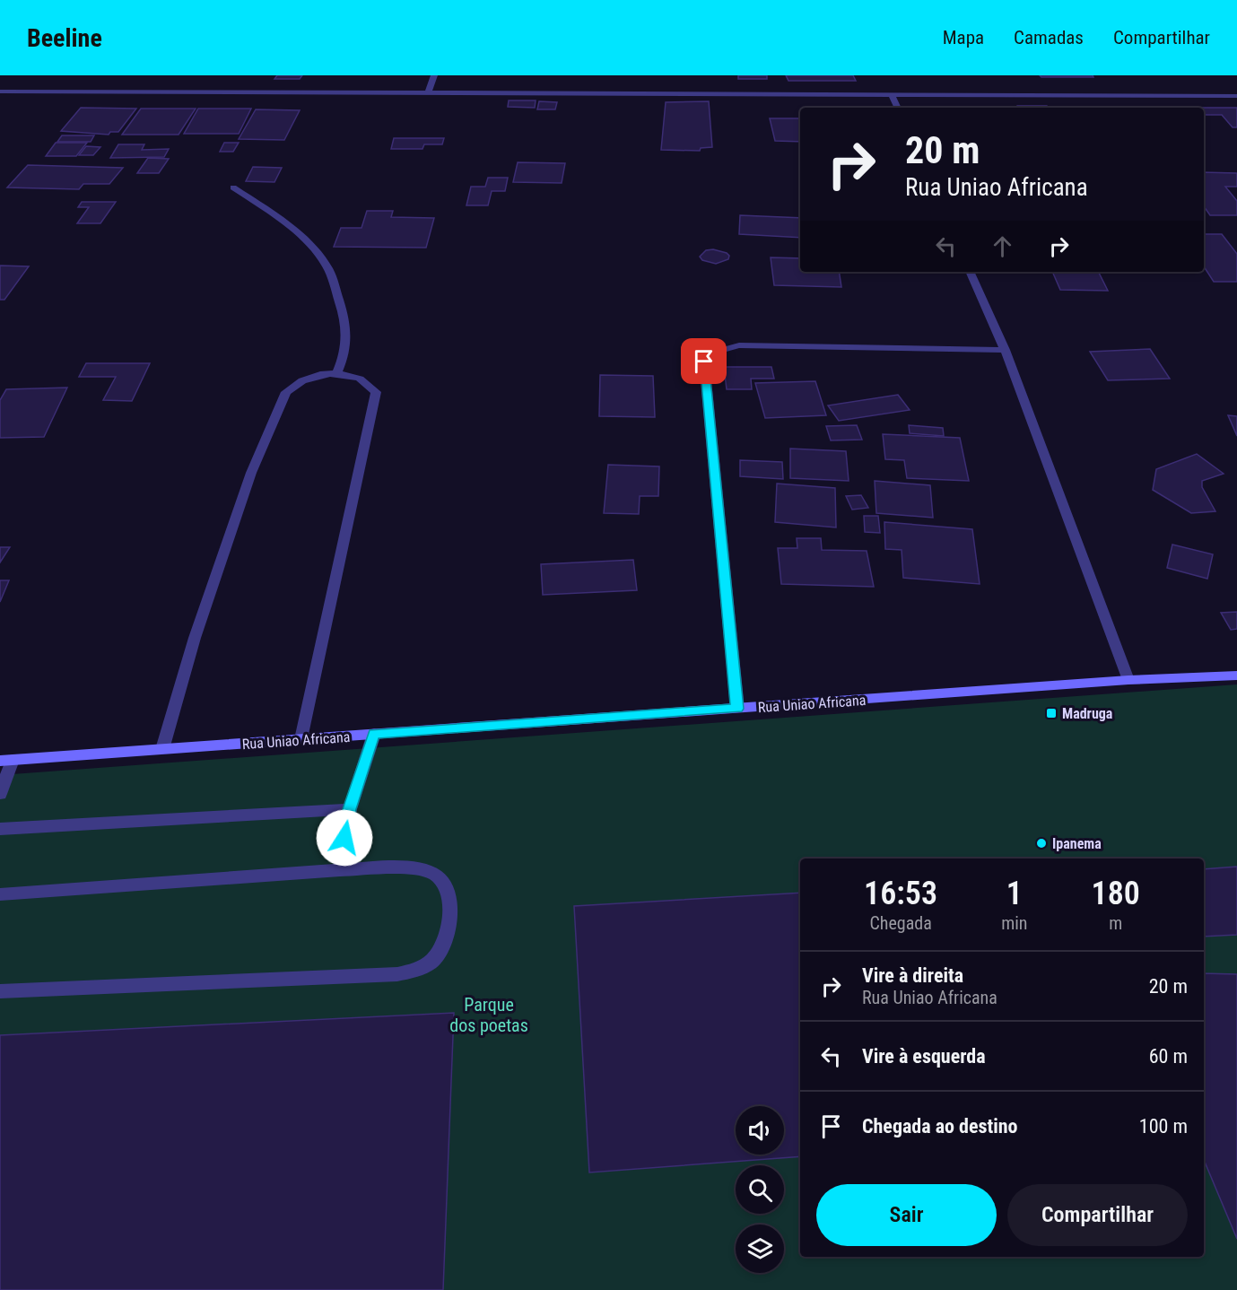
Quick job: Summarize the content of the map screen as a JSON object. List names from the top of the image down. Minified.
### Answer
{"streets":{"main road":["Rua Uniao Africana"]},"parks":["Parque dos poetas"],"places":{"transit":["Madruga"],"other":["Ipanema"]},"page":{"header":"Beeline","nav":["Mapa","Camadas","Compartilhar"],"turn":["20 m","Rua Uniao Africana"],"eta":["16:53","Chegada","1","min","180","m"],"list":[{"name":"Vire à direita","note":"Rua Uniao Africana","value":"20 m"},{"name":"Vire à esquerda","value":"60 m"},{"name":"Chegada ao destino","value":"100 m"}],"buttons":["Sair","Compartilhar"]}}
